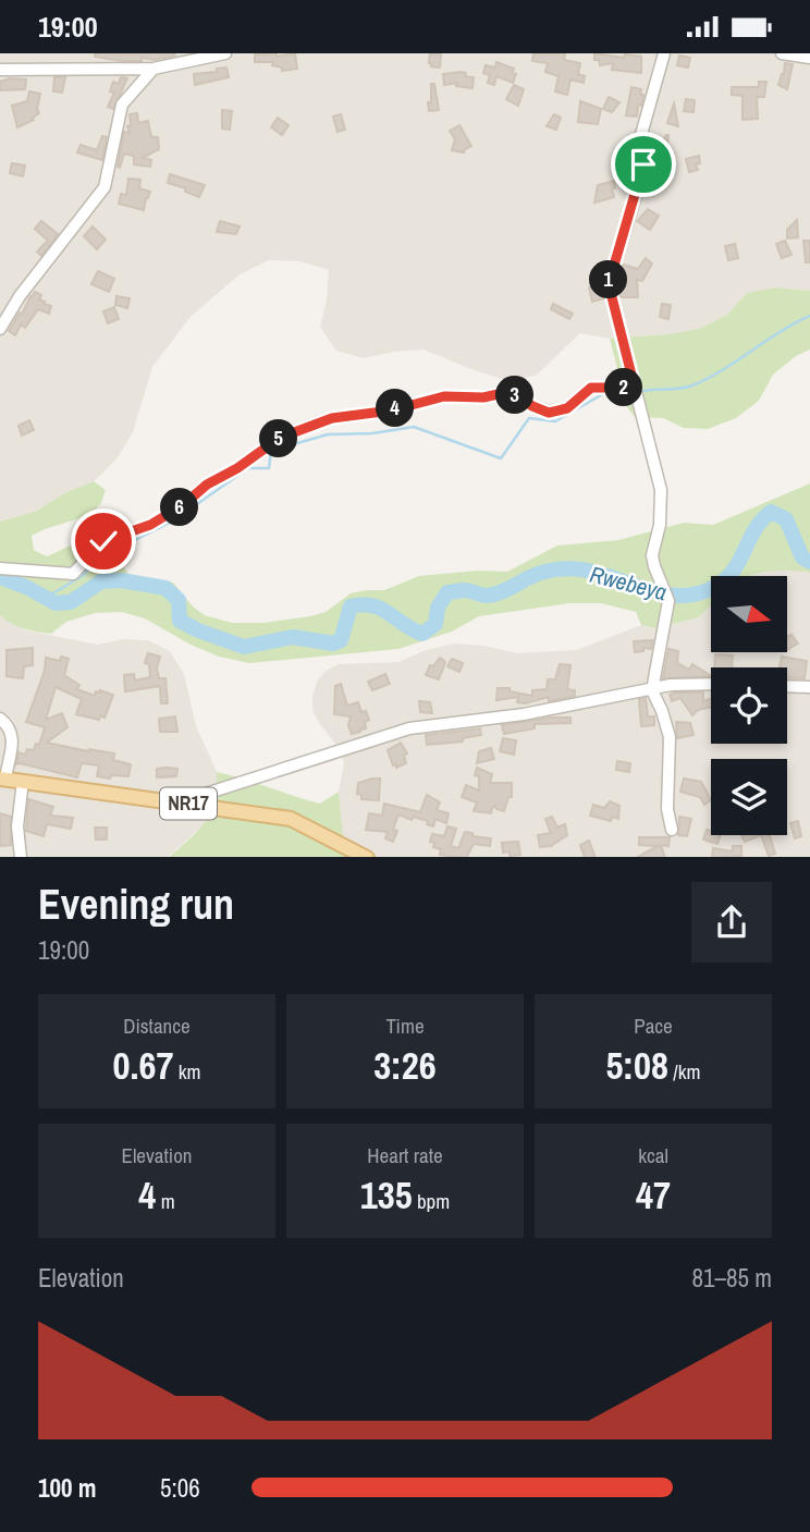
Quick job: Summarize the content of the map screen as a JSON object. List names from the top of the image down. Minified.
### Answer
{"streets":{"main road":["NR17"]},"water":["Rwebeya"],"north":"right","page":{"status":"19:00","pins":["1","2","3","4","5","6"],"heading":["Evening run","19:00"],"stats":[["Distance","0.67 km"],["Time","3:26"],["Pace","5:08 /km"],["Elevation","4 m"],["Heart rate","135 bpm"],["kcal","47"]],"chart":["Elevation","81–85 m"],"list":[{"name":"100 m","note":"5:06"}]}}
